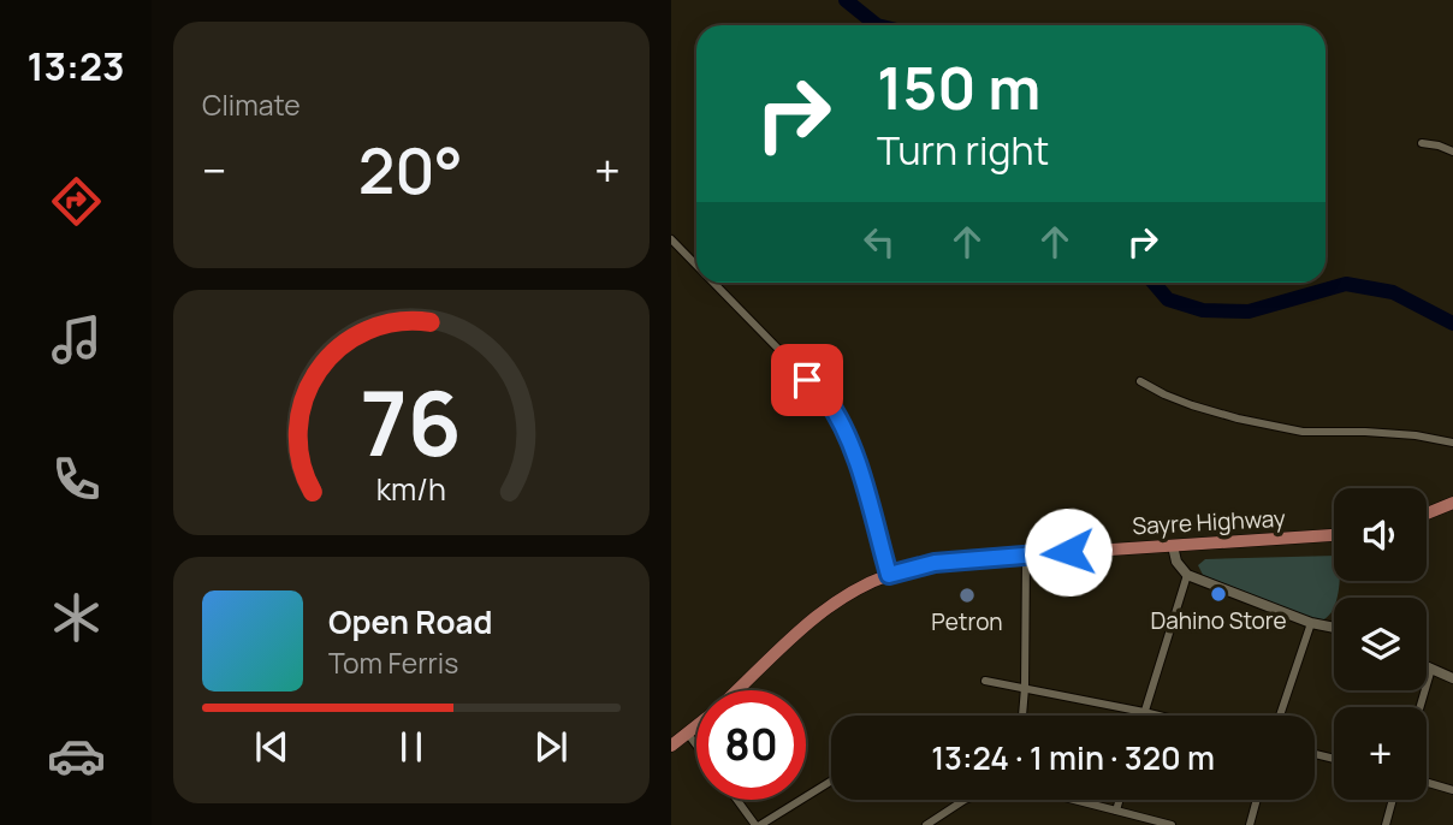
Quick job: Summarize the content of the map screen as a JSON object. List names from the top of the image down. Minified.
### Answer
{"streets":{"highway":["Sayre Highway"]},"places":["Dahino Store","Petron"],"page":{"tabs":"13:23","tile":"Climate","turn":["150 m","Turn right"],"heat":["−","20°","+"],"map_buttons":"+","song":["Open Road","Tom Ferris"],"limit":"80","trip":"13:24 · 1 min · 320 m","gauge":["76","km/h"]}}
